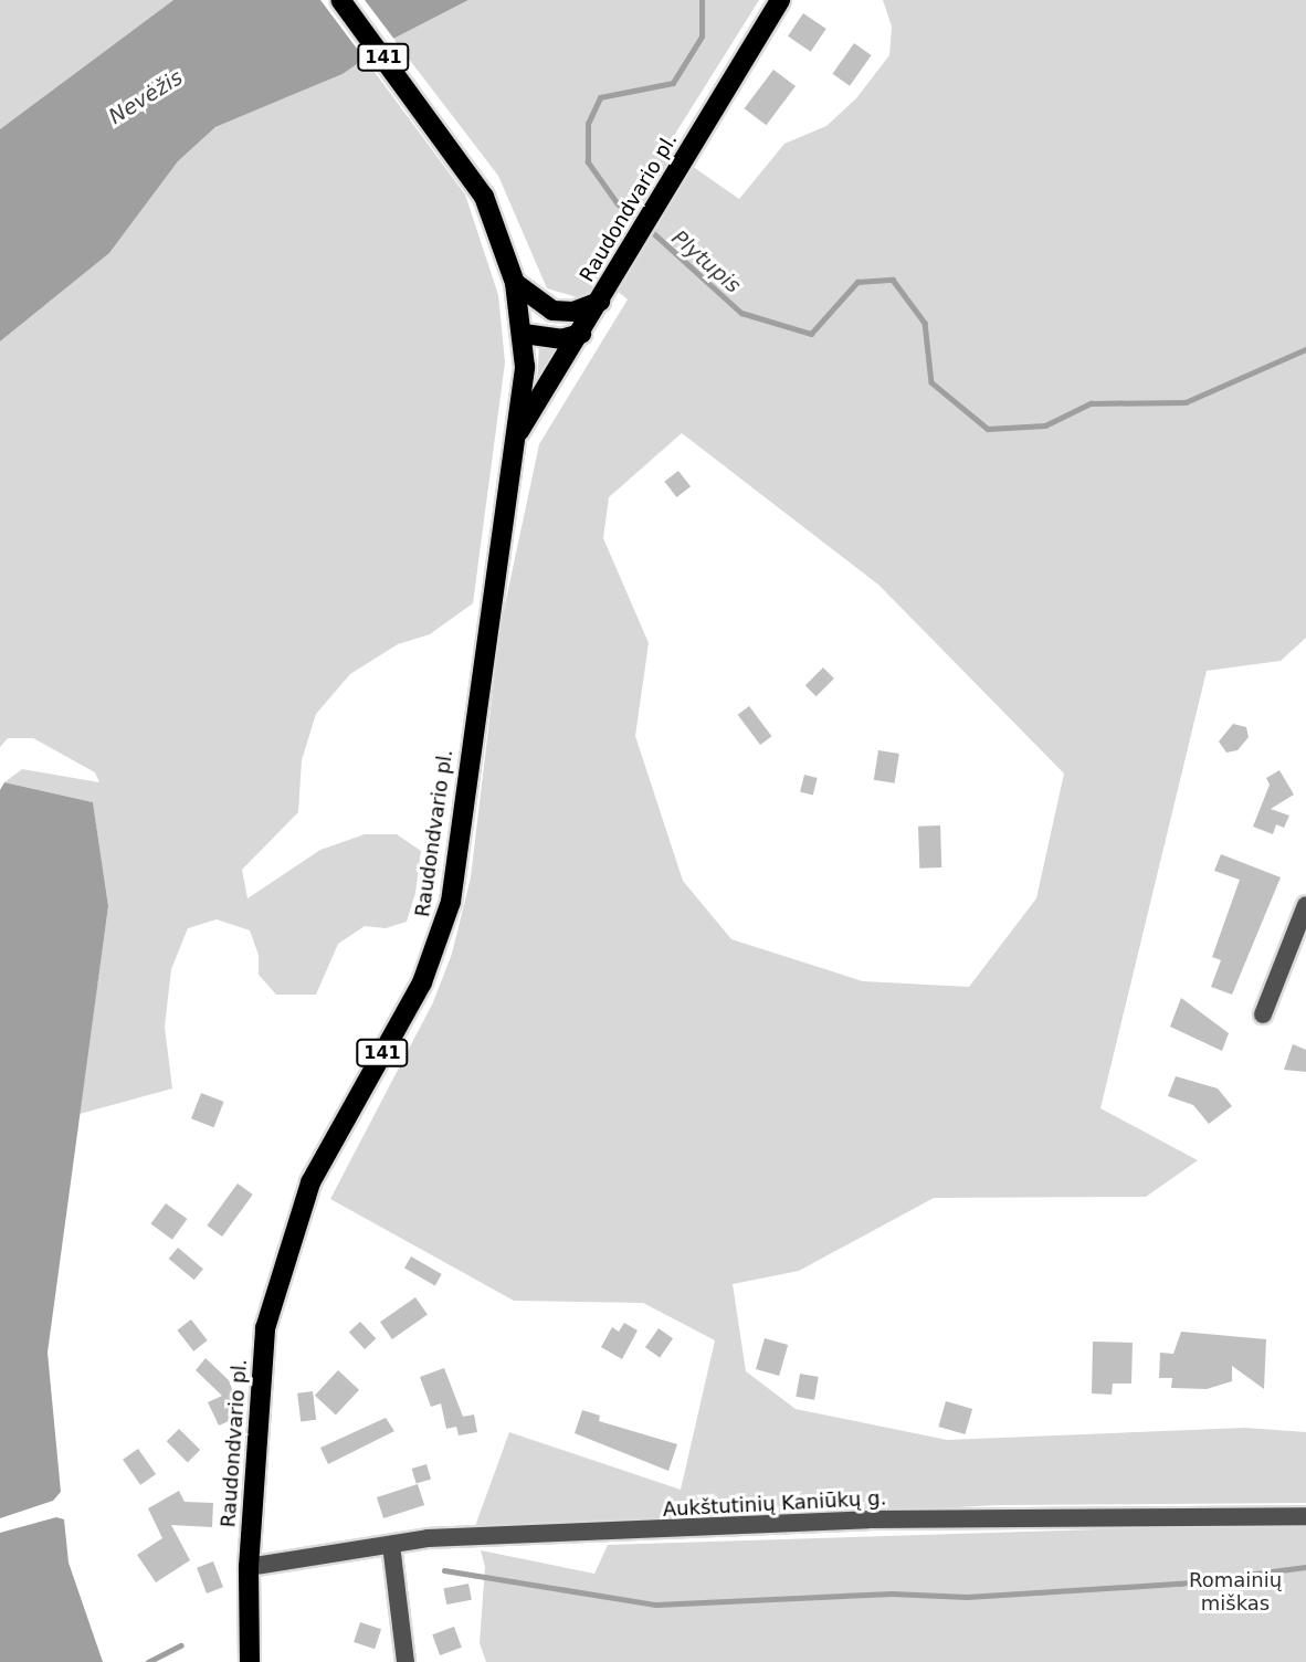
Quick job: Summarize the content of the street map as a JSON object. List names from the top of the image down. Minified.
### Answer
{"streets":{"main road":["141","Raudondvario pl."],"street":["Aukštutinių Kaniūkų g."]},"crossings":[["141","Raudondvario pl."],["Raudondvario pl.","Aukštutinių Kaniūkų g."]],"water":["Nevėžis","Plytupis"],"parks":["Romainių miškas"]}
